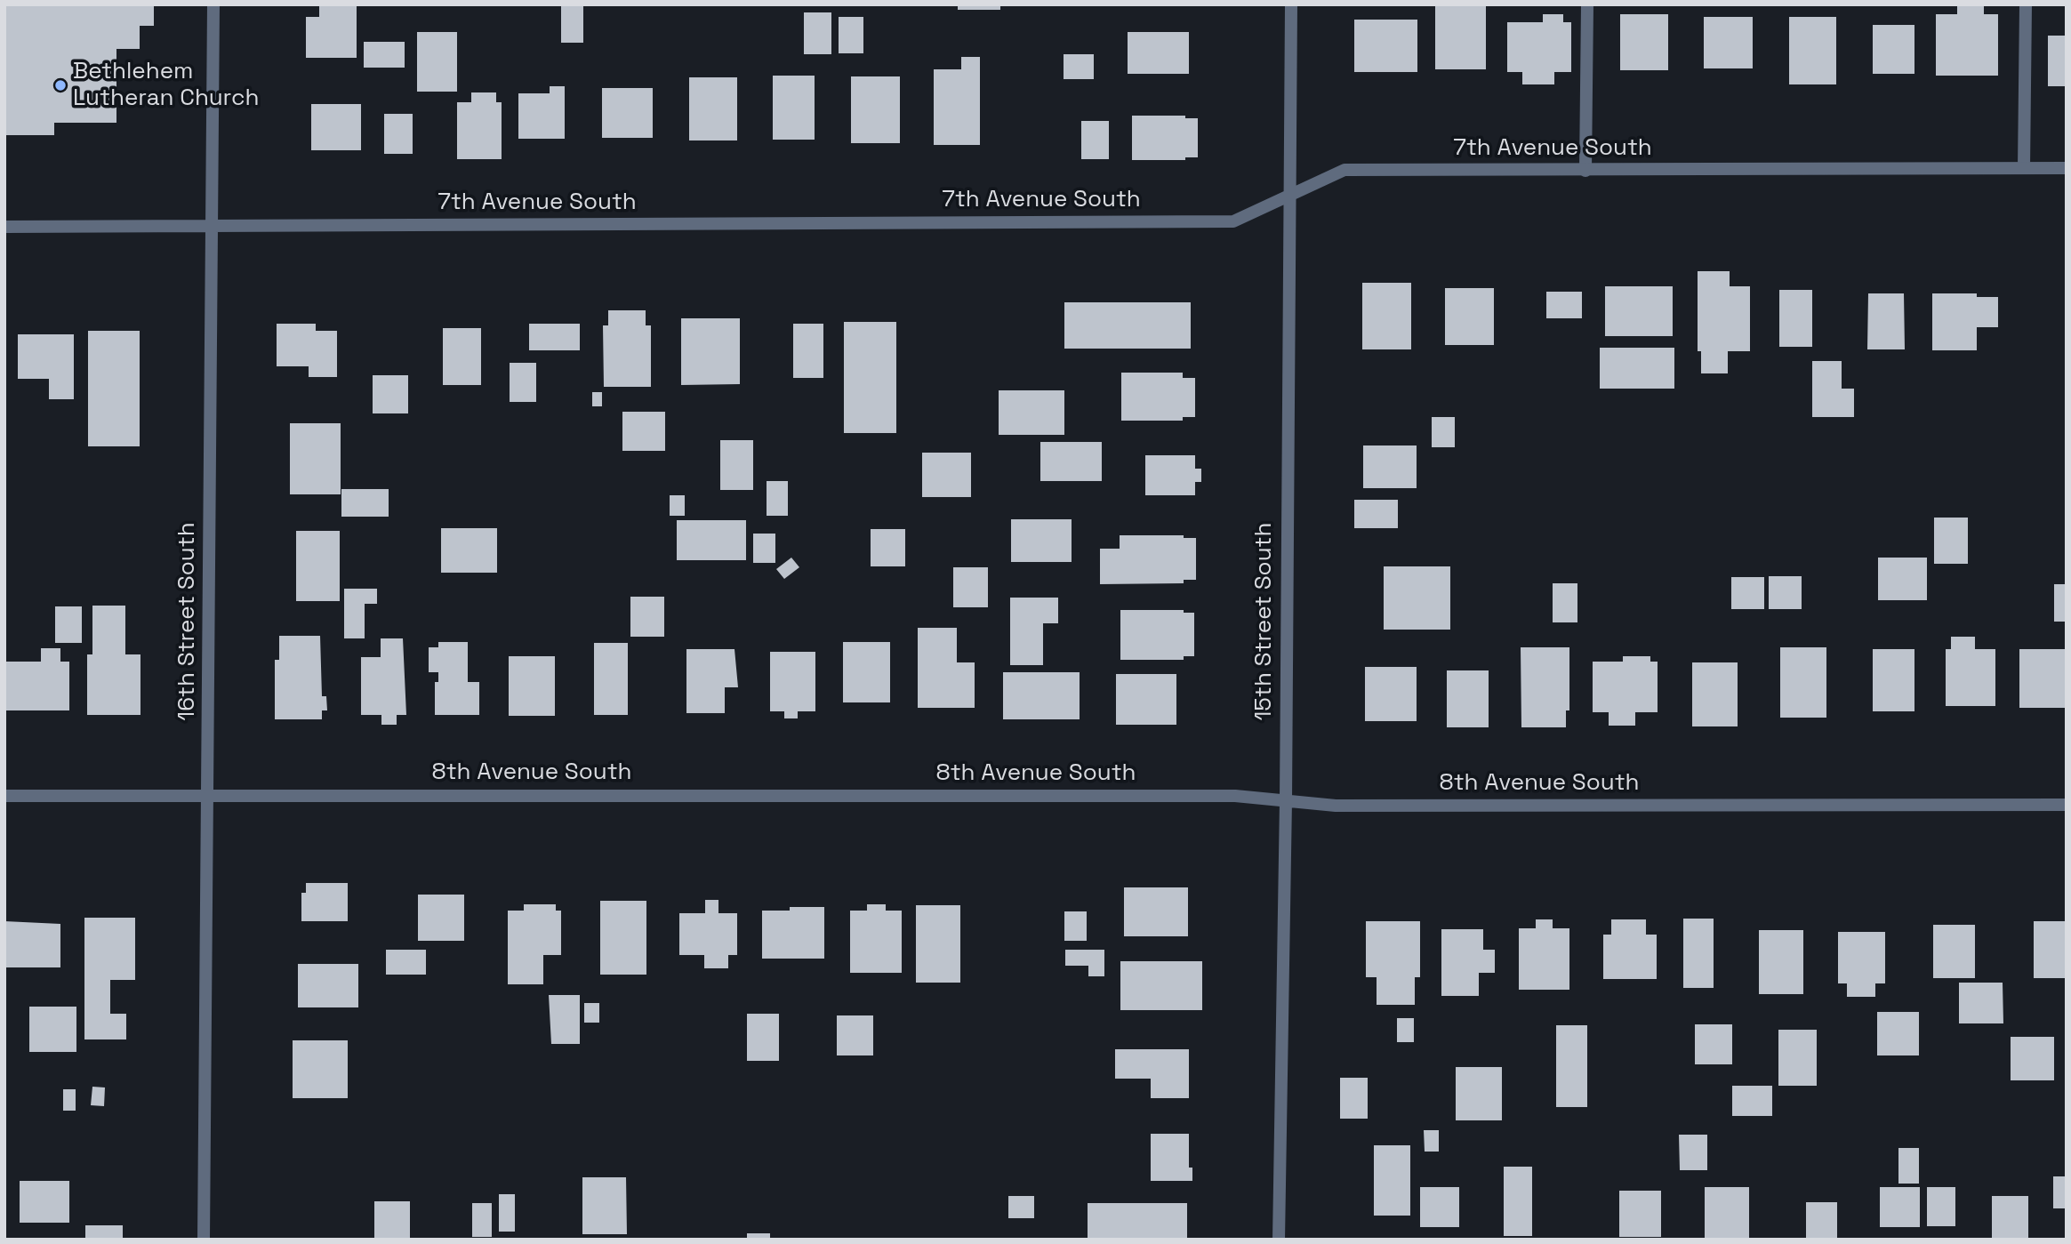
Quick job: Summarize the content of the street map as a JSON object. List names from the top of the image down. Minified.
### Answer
{"streets":{"street":["7th Avenue South","16th Street South","15th Street South","8th Avenue South"]},"crossings":[["7th Avenue South","16th Street South"],["7th Avenue South","15th Street South"],["16th Street South","8th Avenue South"],["15th Street South","8th Avenue South"]],"places":["Bethlehem Lutheran Church"]}
